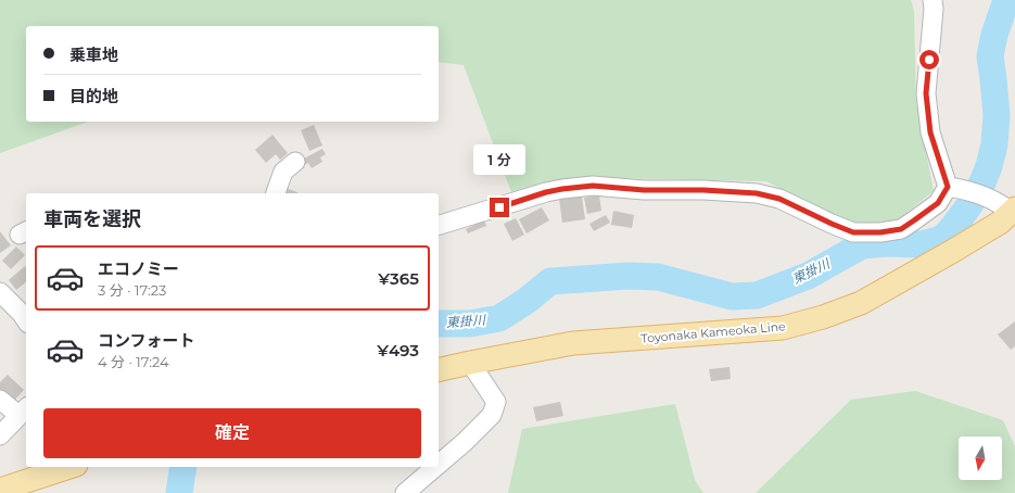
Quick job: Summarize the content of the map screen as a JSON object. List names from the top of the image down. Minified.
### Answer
{"streets":{"main road":["Toyonaka Kameoka Line"]},"water":["東掛川"],"north":"bottom","page":{"banner":["乗車地","目的地"],"bubble":"1 分","heading":"車両を選択","list":[{"name":"エコノミー","note":"3 分 · 17:23","value":"¥365"},{"name":"コンフォート","note":"4 分 · 17:24","value":"¥493"}],"buttons":"確定"}}
